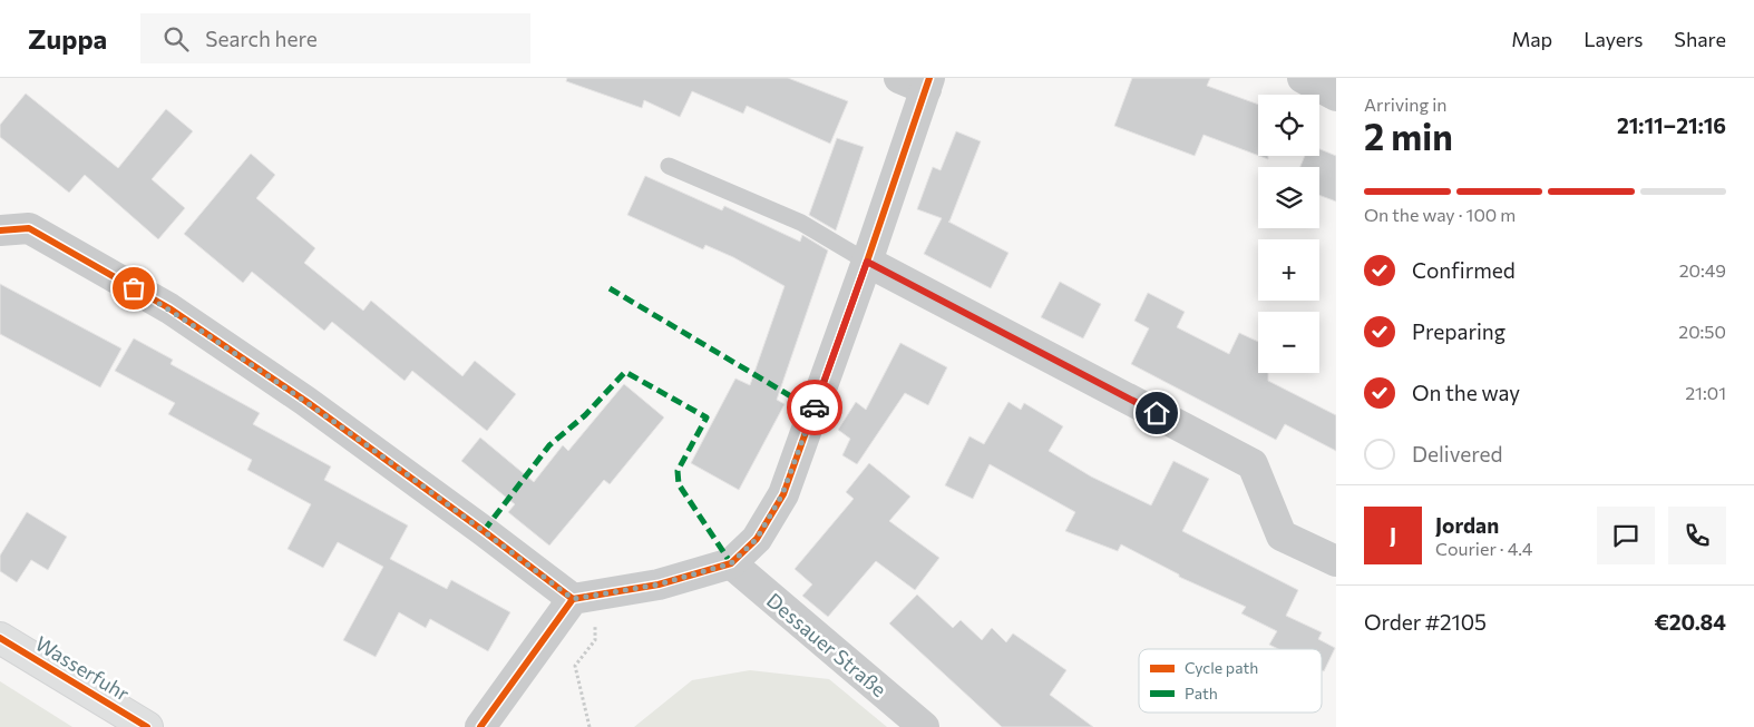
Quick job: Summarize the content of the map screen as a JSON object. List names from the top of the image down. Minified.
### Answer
{"streets":{"main road":["Wasserfuhr"],"street":["Dessauer Straße"]},"legend":["Cycle path","Path"],"page":{"header":"Zuppa","search":"Search here","nav":["Map","Layers","Share"],"heading":["2 min","Arriving in","21:11–21:16"],"panel":["Jordan","Courier · 4.4","Order #2105","€20.84"],"map_buttons":["+","−"],"bar":"On the way · 100 m","list":[["Confirmed","20:49"],["Preparing","20:50"],["On the way","21:01"],"Delivered"],"round":"J"}}
